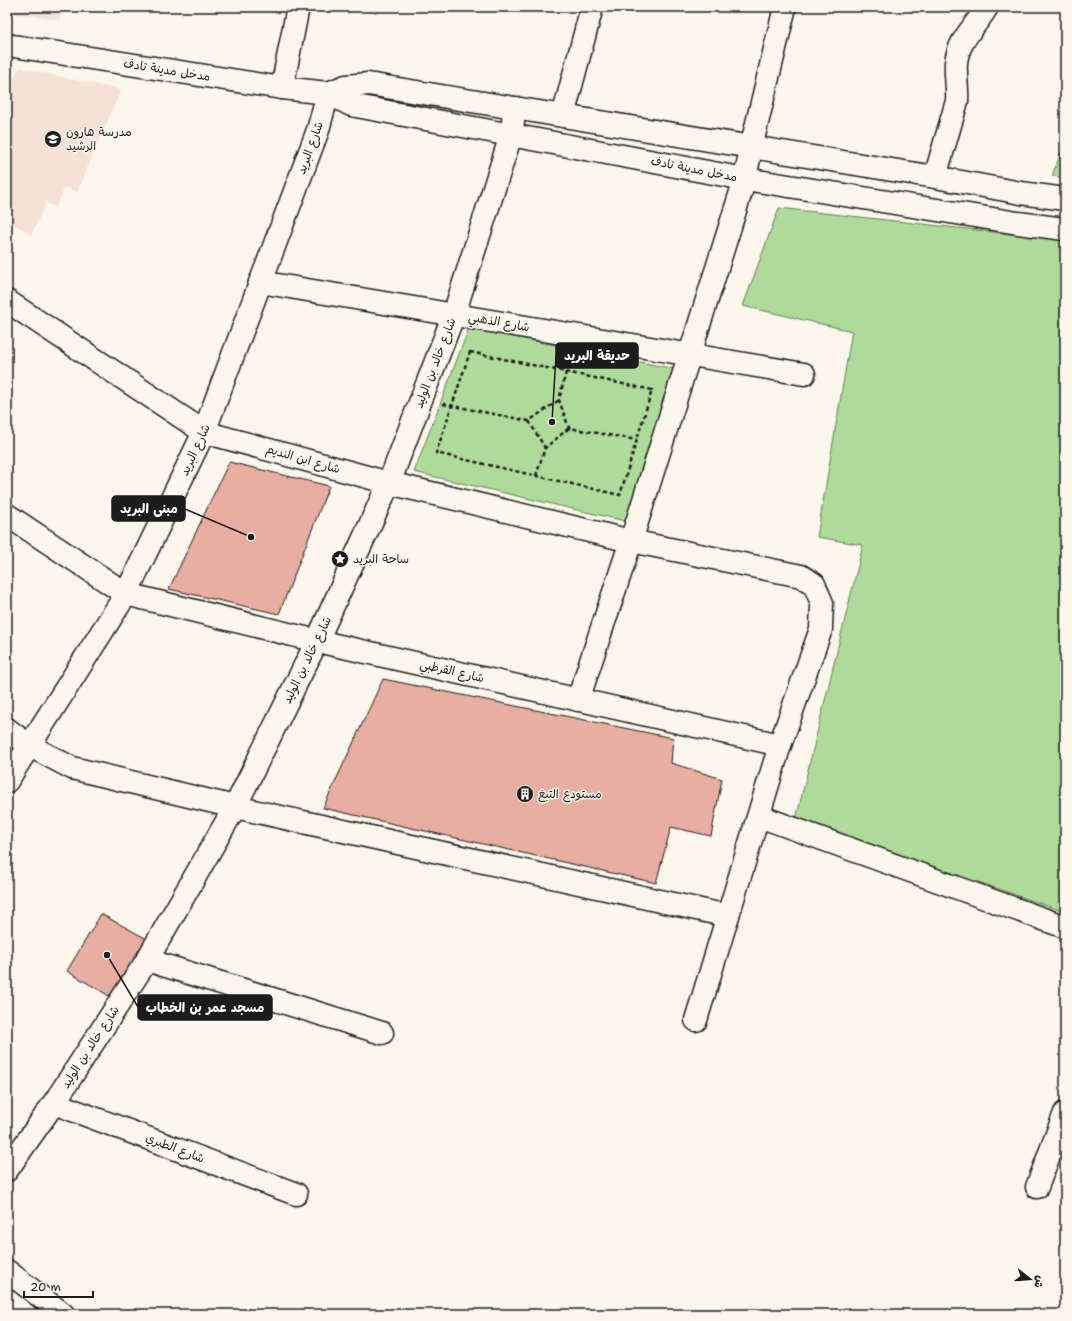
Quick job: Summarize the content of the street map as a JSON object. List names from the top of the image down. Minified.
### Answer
{"streets":{"street":["مدخل مدينة تادف","شارع البريد","شارع الذهبي","شارع خالد بن الوليد","شارع ابن النديم","شارع القرطبي","شارع الطبري"]},"crossings":[["مدخل مدينة تادف","شارع البريد"],["مدخل مدينة تادف","شارع خالد بن الوليد"],["شارع البريد","شارع الذهبي"],["شارع البريد","شارع ابن النديم"],["شارع البريد","شارع القرطبي"],["شارع الذهبي","شارع خالد بن الوليد"],["شارع خالد بن الوليد","شارع ابن النديم"],["شارع خالد بن الوليد","شارع القرطبي"],["شارع خالد بن الوليد","شارع الطبري"],["شارع ابن النديم","شارع القرطبي"]],"places":{"school or university":["مدرسة هارون الرشيد"],"other":["حديقة البريد","مبنى البريد","مسجد عمر بن الخطاب"],"place":["ساحة البريد"],"building":["مستودع التبغ"]},"scale_bar":"20 m","north":"right"}
